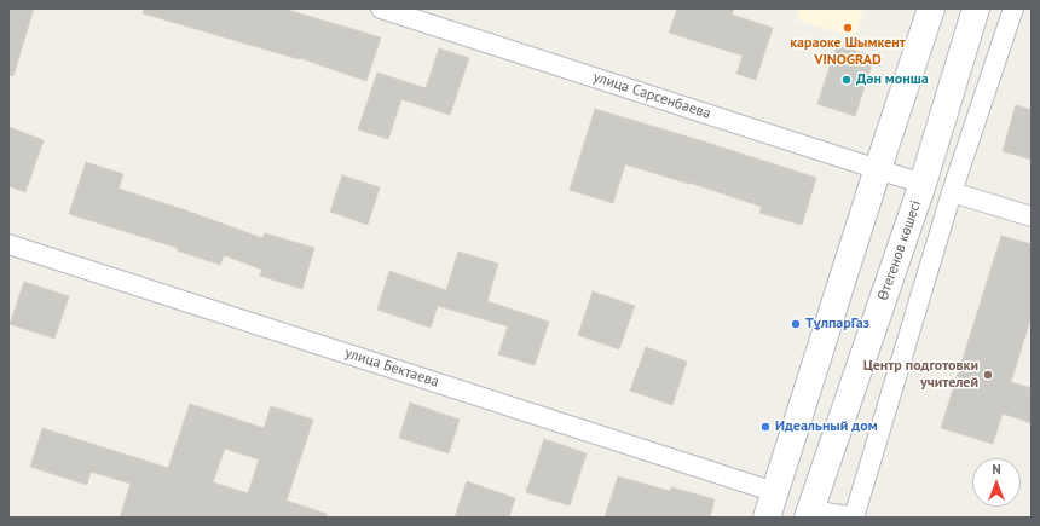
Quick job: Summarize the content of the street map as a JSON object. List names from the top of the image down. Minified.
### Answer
{"streets":{"main road":["Өтегенов көшесі"],"street":["улица Сарсенбаева","улица Бектаева"]},"crossings":[["улица Сарсенбаева","Өтегенов көшесі"]],"places":["караоке Шымкент VINOGRAD","Дән монша","ТұлпарГаз","Центр подготовки учителей","Идеальный дом"],"north":"top"}
